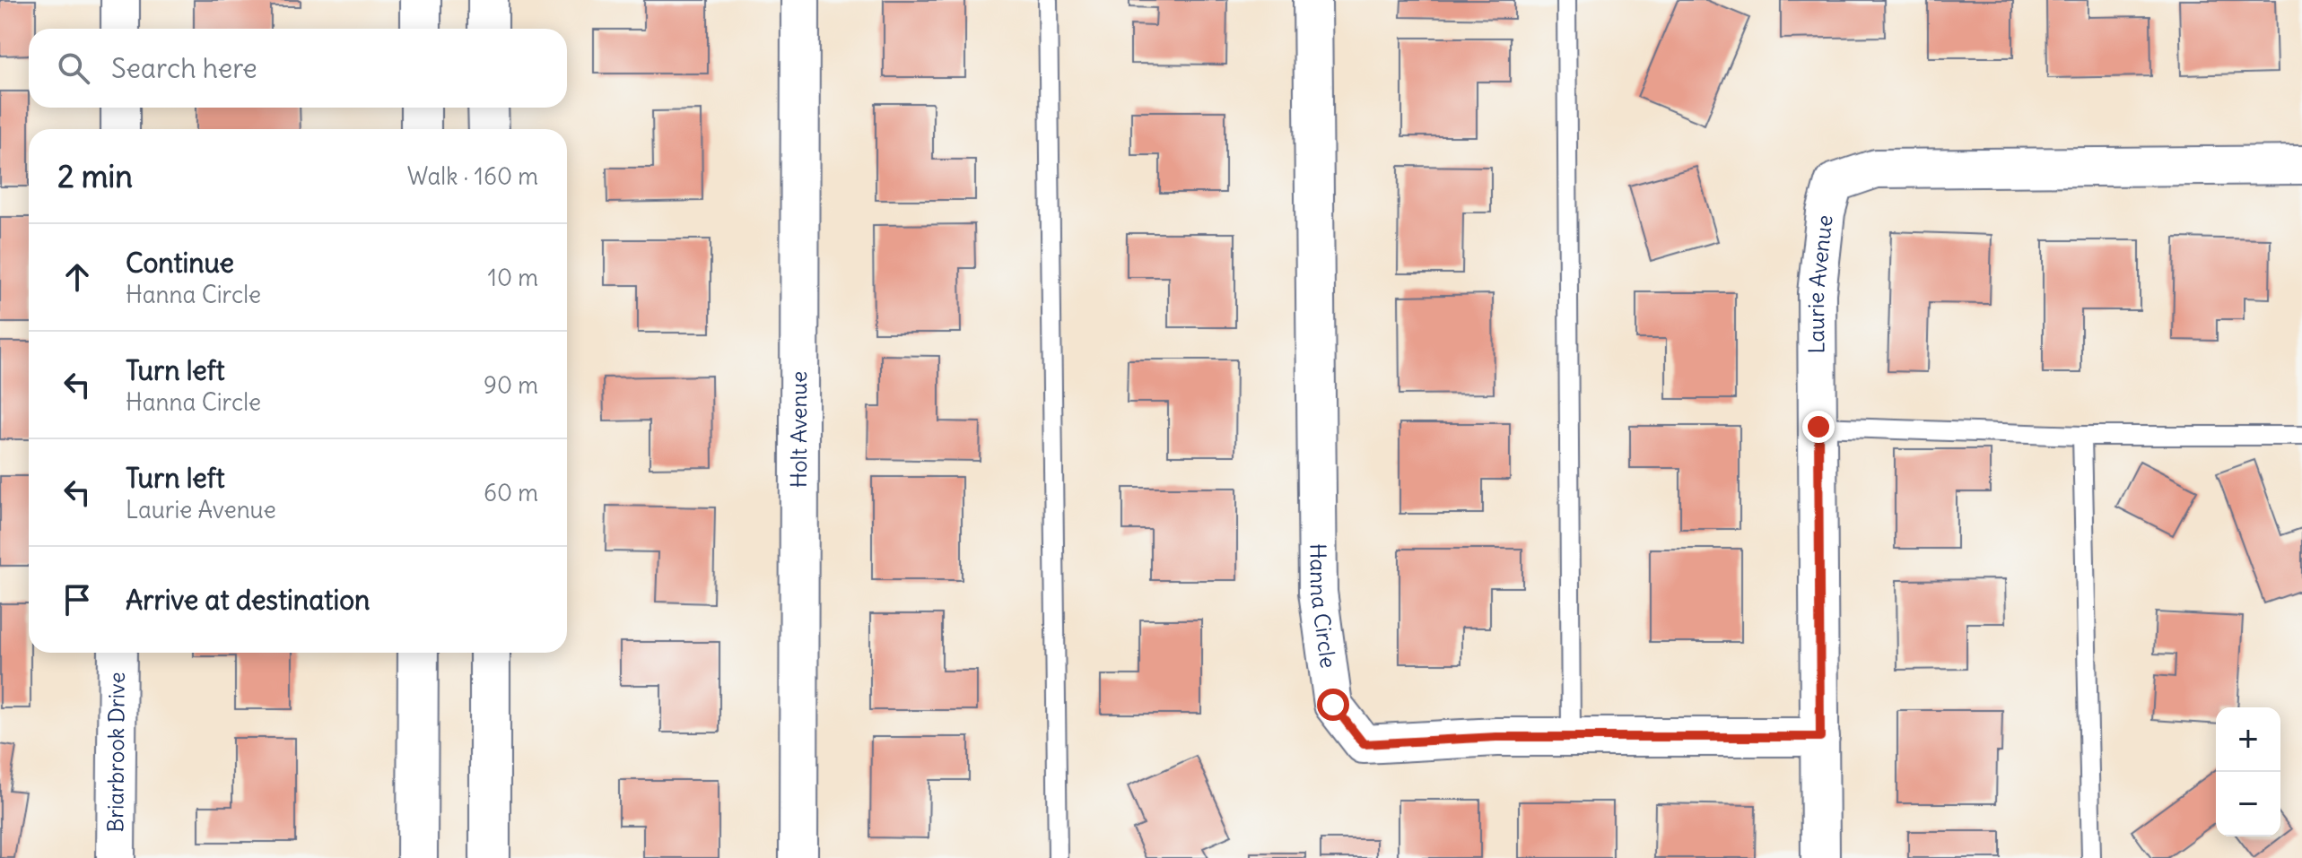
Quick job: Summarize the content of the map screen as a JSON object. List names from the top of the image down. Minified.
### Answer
{"streets":{"street":["Laurie Avenue","Holt Avenue","Hanna Circle","Briarbrook Drive"]},"crossings":[["Laurie Avenue","Hanna Circle"]],"page":{"search":"Search here","heading":["2 min","Walk · 160 m"],"list":[["Continue","Hanna Circle","10 m"],["Turn left","Hanna Circle","90 m"],["Turn left","Laurie Avenue","60 m"],"Arrive at destination"],"map_buttons":["+","−"]}}
